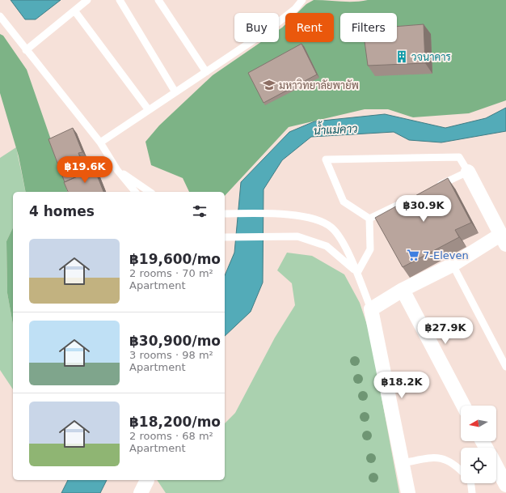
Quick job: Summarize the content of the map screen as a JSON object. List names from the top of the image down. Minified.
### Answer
{"water":["น้ำแม่คาว"],"places":{"building":["วจนาคาร"],"school or university":["มหาวิทยาลัยพายัพ"],"supermarket":["7-Eleven"]},"north":"left","page":{"chip":["Buy","Rent","Filters"],"price":["฿19.6K","฿30.9K","฿27.9K","฿18.2K"],"heading":"4 homes","list":[{"name":"฿19,600/mo","note":"2 rooms · 70 m² · Apartment"},{"name":"฿30,900/mo","note":"3 rooms · 98 m² · Apartment"},{"name":"฿18,200/mo","note":"2 rooms · 68 m² · Apartment"}]}}
